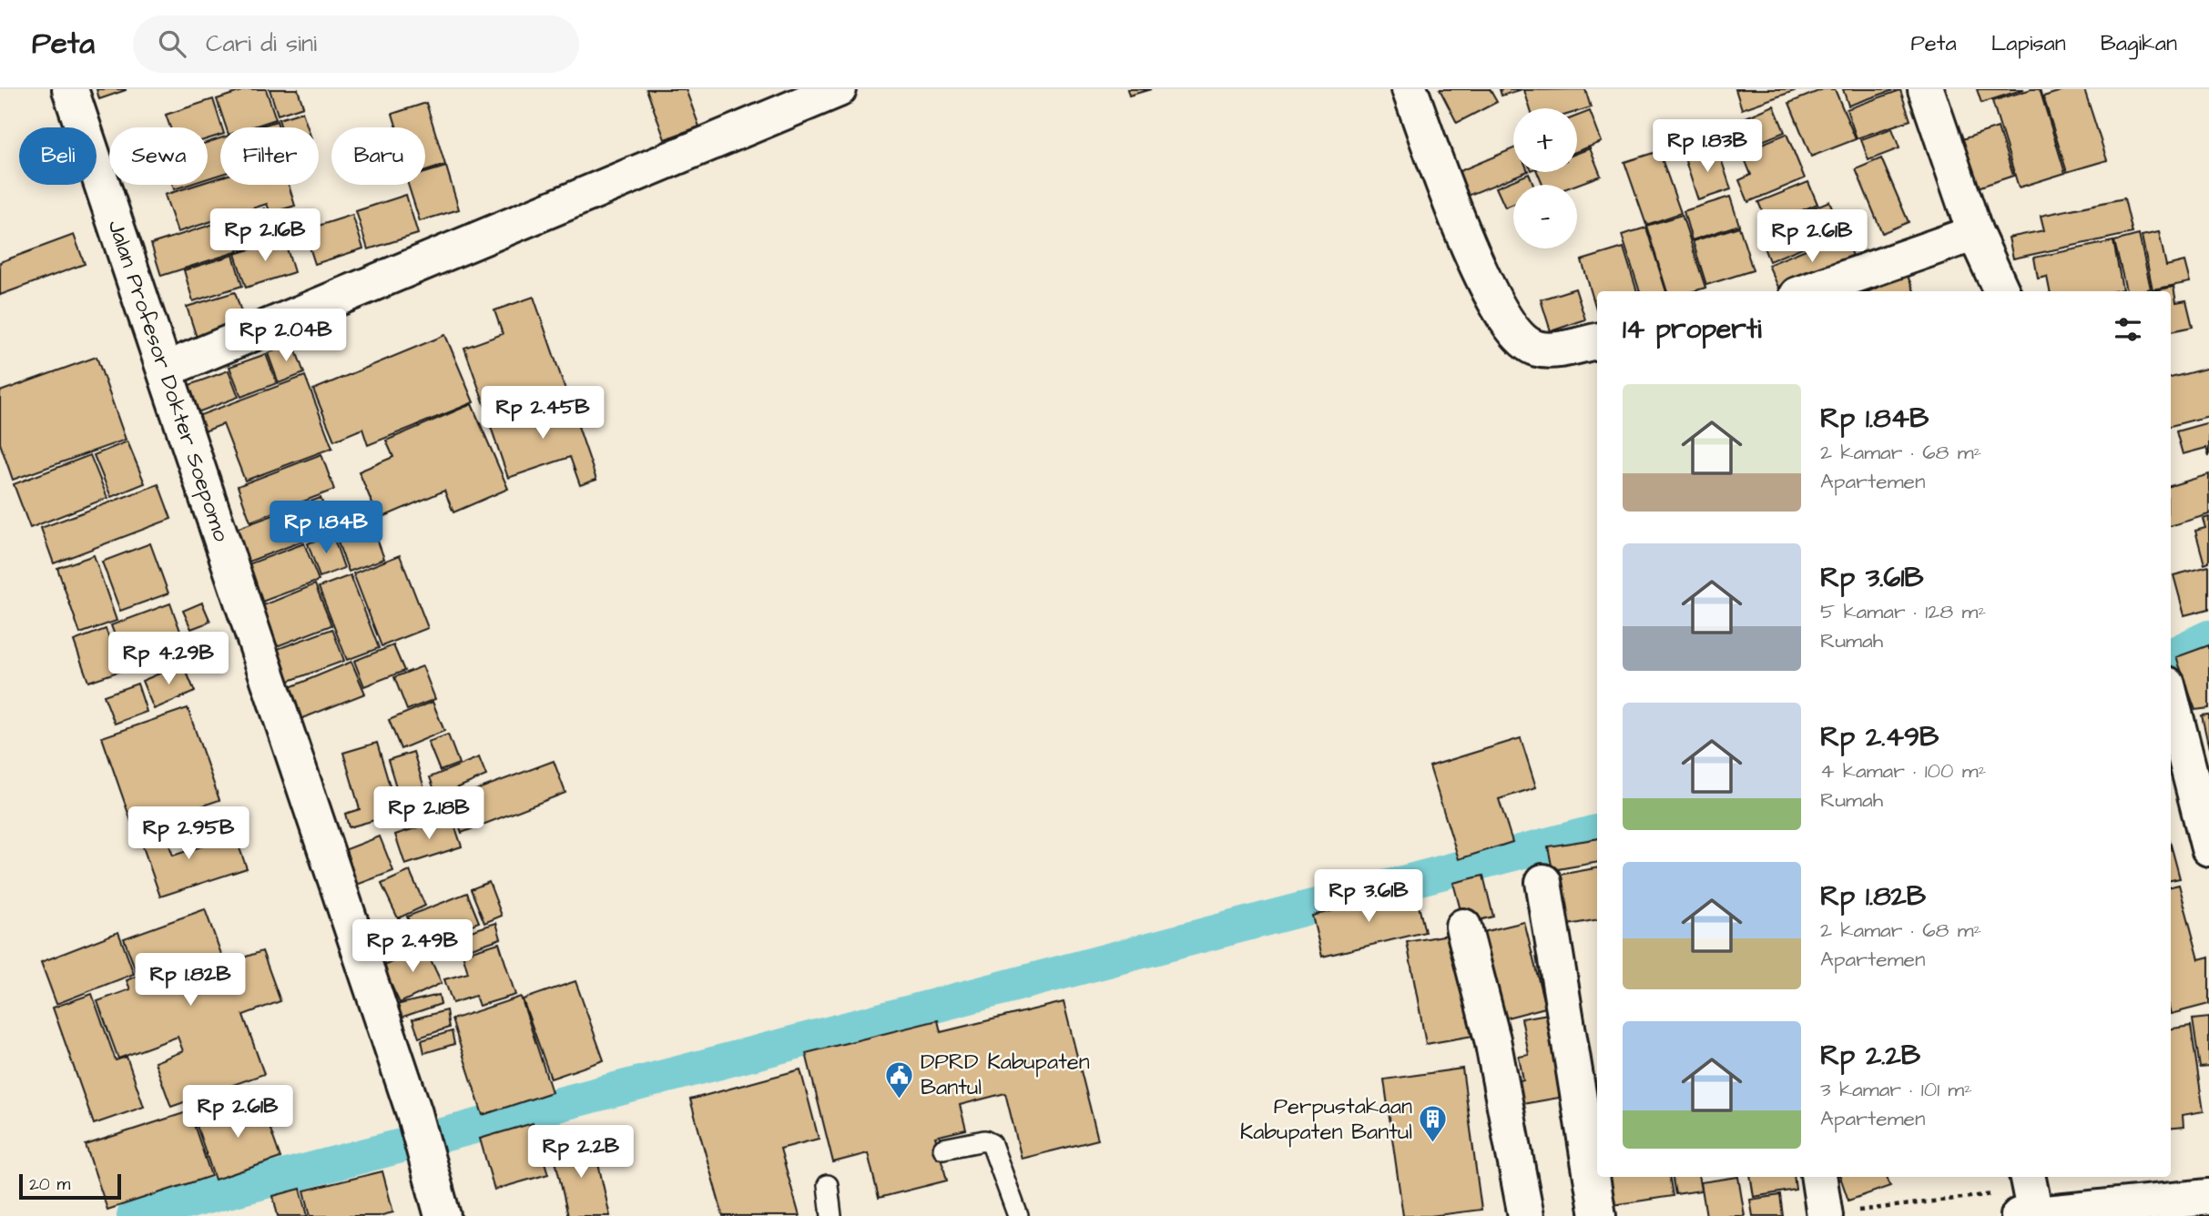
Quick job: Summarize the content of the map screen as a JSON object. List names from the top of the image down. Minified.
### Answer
{"streets":{"main road":["Jalan Profesor Dokter Soepomo"]},"places":{"public building":["DPRD Kabupaten Bantul"],"building":["Perpustakaan Kabupaten Bantul"]},"scale_bar":"20 m","page":{"header":"Peta","search":"Cari di sini","nav":["Peta","Lapisan","Bagikan"],"map_buttons":["+","−"],"price":["Rp 1.83B","Rp 2.16B","Rp 2.61B","Rp 2.04B","Rp 2.45B","Rp 1.84B","Rp 4.29B","Rp 2.18B","Rp 2.95B","Rp 3.61B","Rp 2.49B","Rp 1.82B","Rp 2.61B","Rp 2.2B"],"chip":["Beli","Sewa","Filter","Baru"],"heading":"14 properti","list":[{"name":"Rp 1.84B","note":"2 kamar · 68 m² · Apartemen"},{"name":"Rp 3.61B","note":"5 kamar · 128 m² · Rumah"},{"name":"Rp 2.49B","note":"4 kamar · 100 m² · Rumah"},{"name":"Rp 1.82B","note":"2 kamar · 68 m² · Apartemen"},{"name":"Rp 2.2B","note":"3 kamar · 101 m² · Apartemen"}],"scale":"20 m"}}
